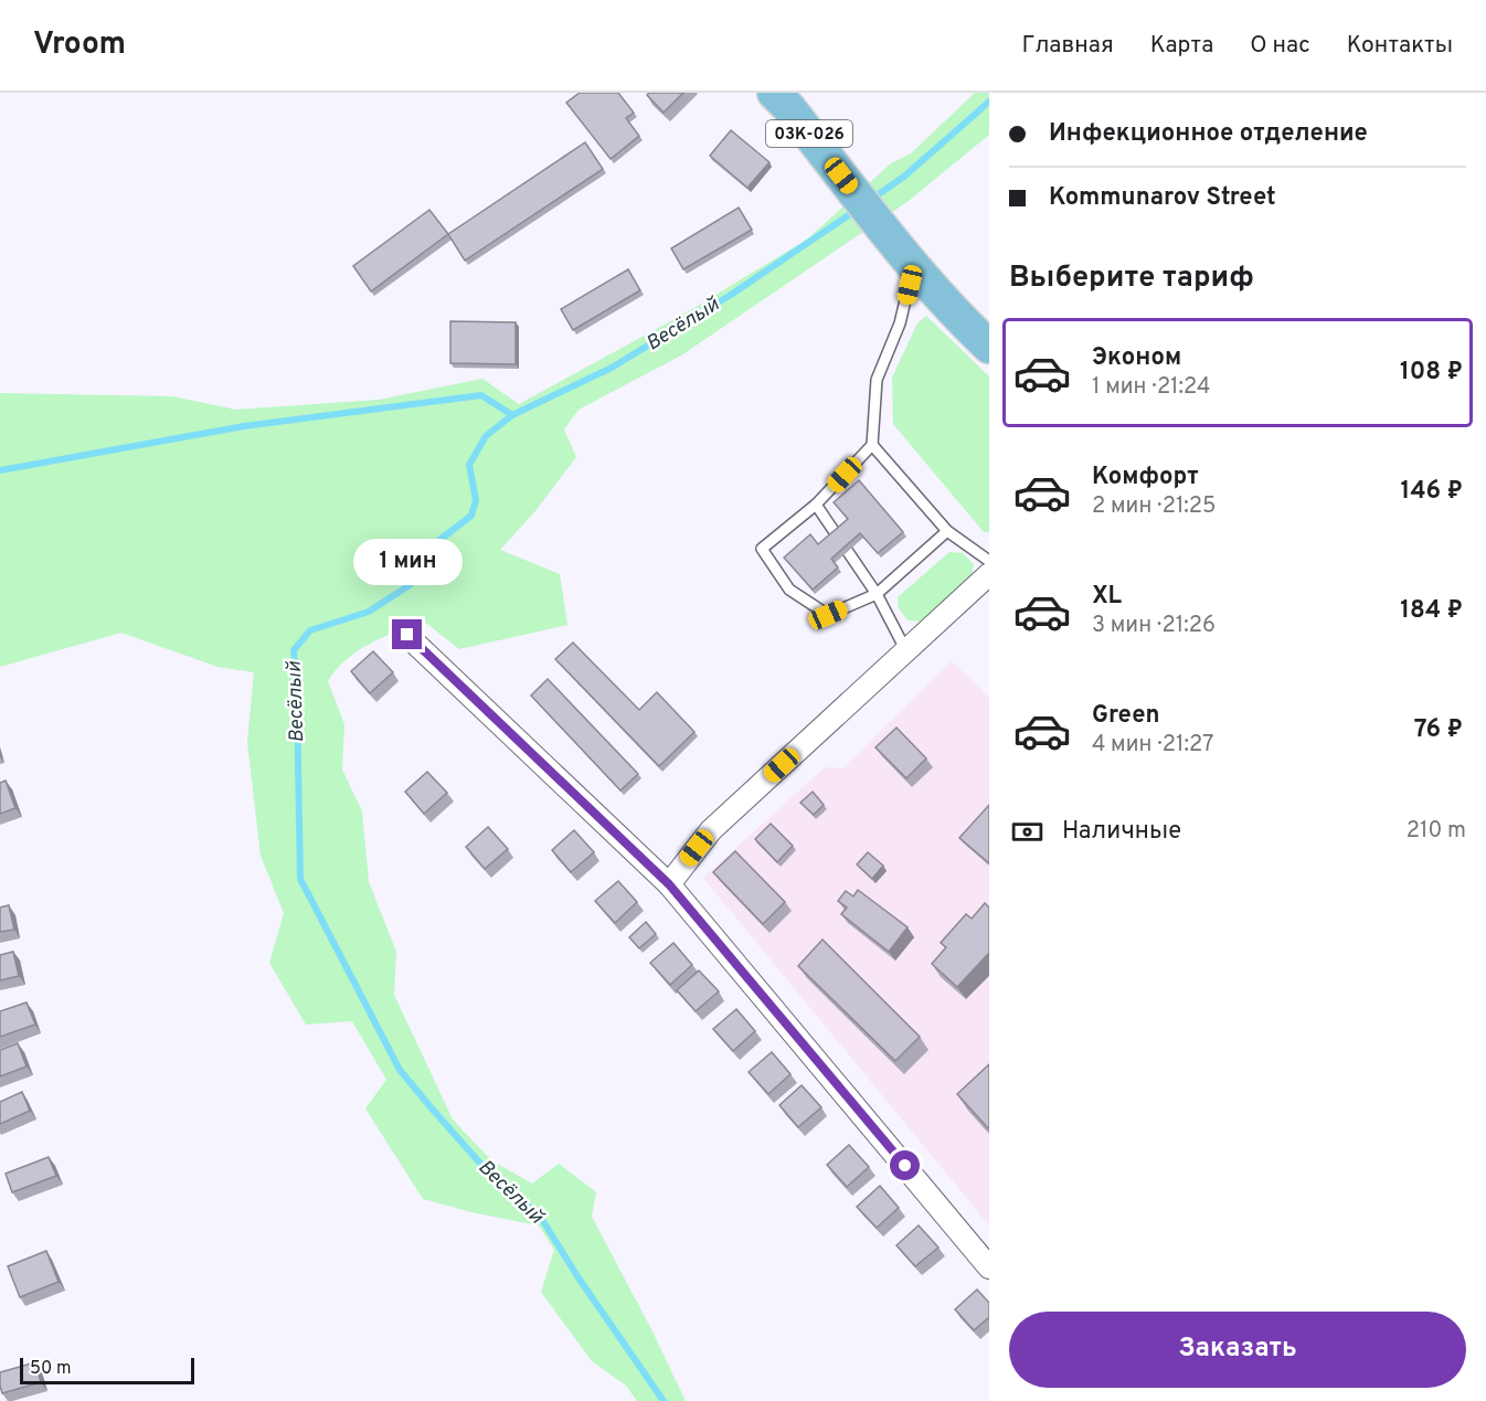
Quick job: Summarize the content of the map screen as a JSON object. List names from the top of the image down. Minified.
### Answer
{"streets":{"main road":["03К-026"]},"water":["Весёлый"],"scale_bar":"50 m","page":{"header":"Vroom","nav":["Главная","Карта","О нас","Контакты"],"banner":["Инфекционное отделение","Kommunarov Street"],"heading":"Выберите тариф","list":[{"name":"Эконом","note":"1 мин · 21:24","value":"108 ₽"},{"name":"Комфорт","note":"2 мин · 21:25","value":"146 ₽"},{"name":"XL","note":"3 мин · 21:26","value":"184 ₽"},{"name":"Green","note":"4 мин · 21:27","value":"76 ₽"}],"bubble":"1 мин","pay":["Наличные","210 m"],"buttons":"Заказать","scale":"50 m"}}
